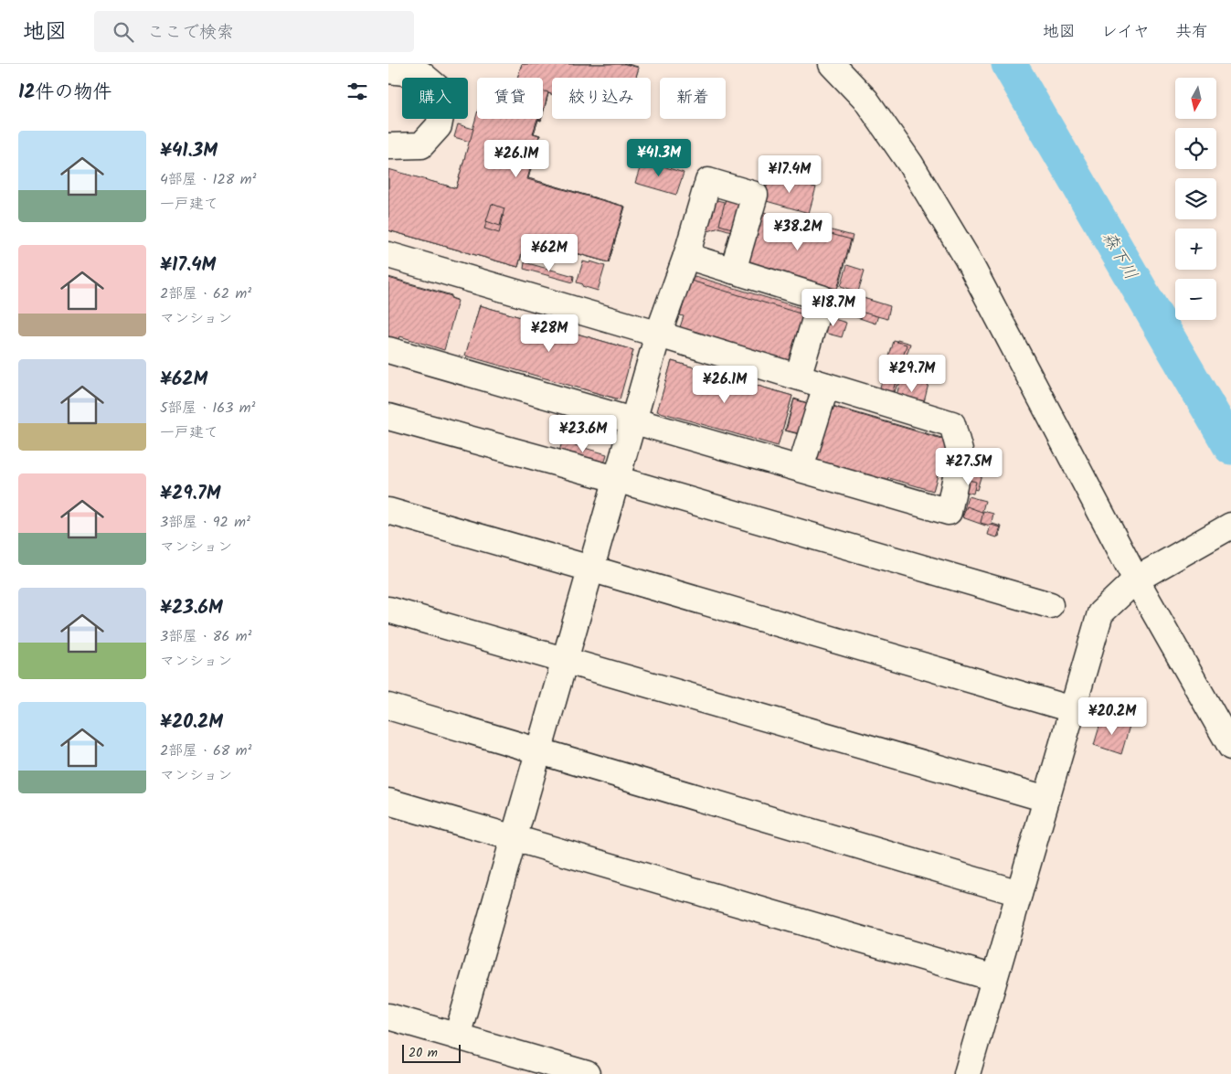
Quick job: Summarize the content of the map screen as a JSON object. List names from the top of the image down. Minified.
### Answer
{"water":["森下川"],"scale_bar":"20 m","north":"bottom","page":{"header":"地図","search":"ここで検索","nav":["地図","レイヤ","共有"],"heading":"12件の物件","map_buttons":["+","−"],"chip":["購入","賃貸","絞り込み","新着"],"list":[{"name":"¥41.3M","note":"4部屋 · 128 m² · 一戸建て"},{"name":"¥17.4M","note":"2部屋 · 62 m² · マンション"},{"name":"¥62M","note":"5部屋 · 163 m² · 一戸建て"},{"name":"¥29.7M","note":"3部屋 · 92 m² · マンション"},{"name":"¥23.6M","note":"3部屋 · 86 m² · マンション"},{"name":"¥20.2M","note":"2部屋 · 68 m² · マンション"}],"price":["¥41.3M","¥26.1M","¥17.4M","¥38.2M","¥62M","¥18.7M","¥28M","¥29.7M","¥26.1M","¥23.6M","¥27.5M","¥20.2M"],"scale":"20 m"}}
